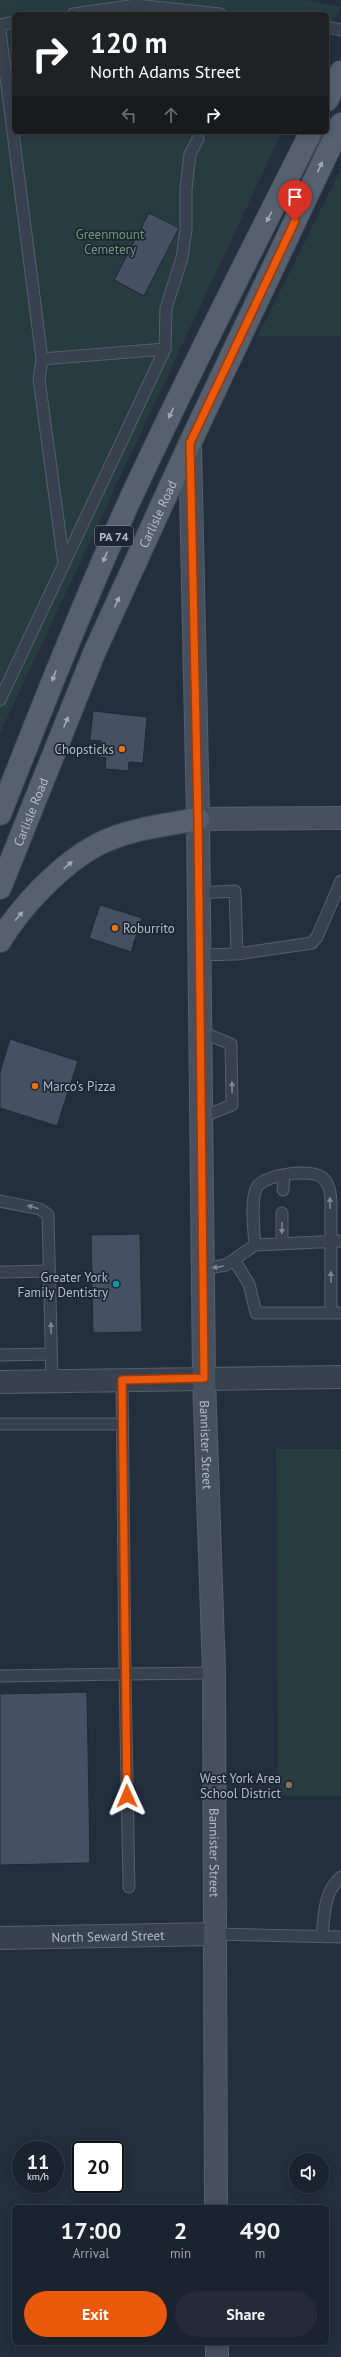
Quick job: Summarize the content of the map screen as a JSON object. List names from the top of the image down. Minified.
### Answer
{"streets":{"main road":["Carlisle Road","PA 74"],"street":["Bannister Street","North Seward Street"]},"crossings":[["Carlisle Road","Bannister Street"],["Bannister Street","North Seward Street"]],"parks":["Greenmount Cemetery"],"places":["Chopsticks","Roburrito","Marco's Pizza","Greater York Family Dentistry","West York Area School District"],"page":{"turn":["120 m","North Adams Street"],"speed":"11 km/h","limit":"20","eta":["17:00","Arrival","2","min","490","m"],"buttons":["Exit","Share"]}}
